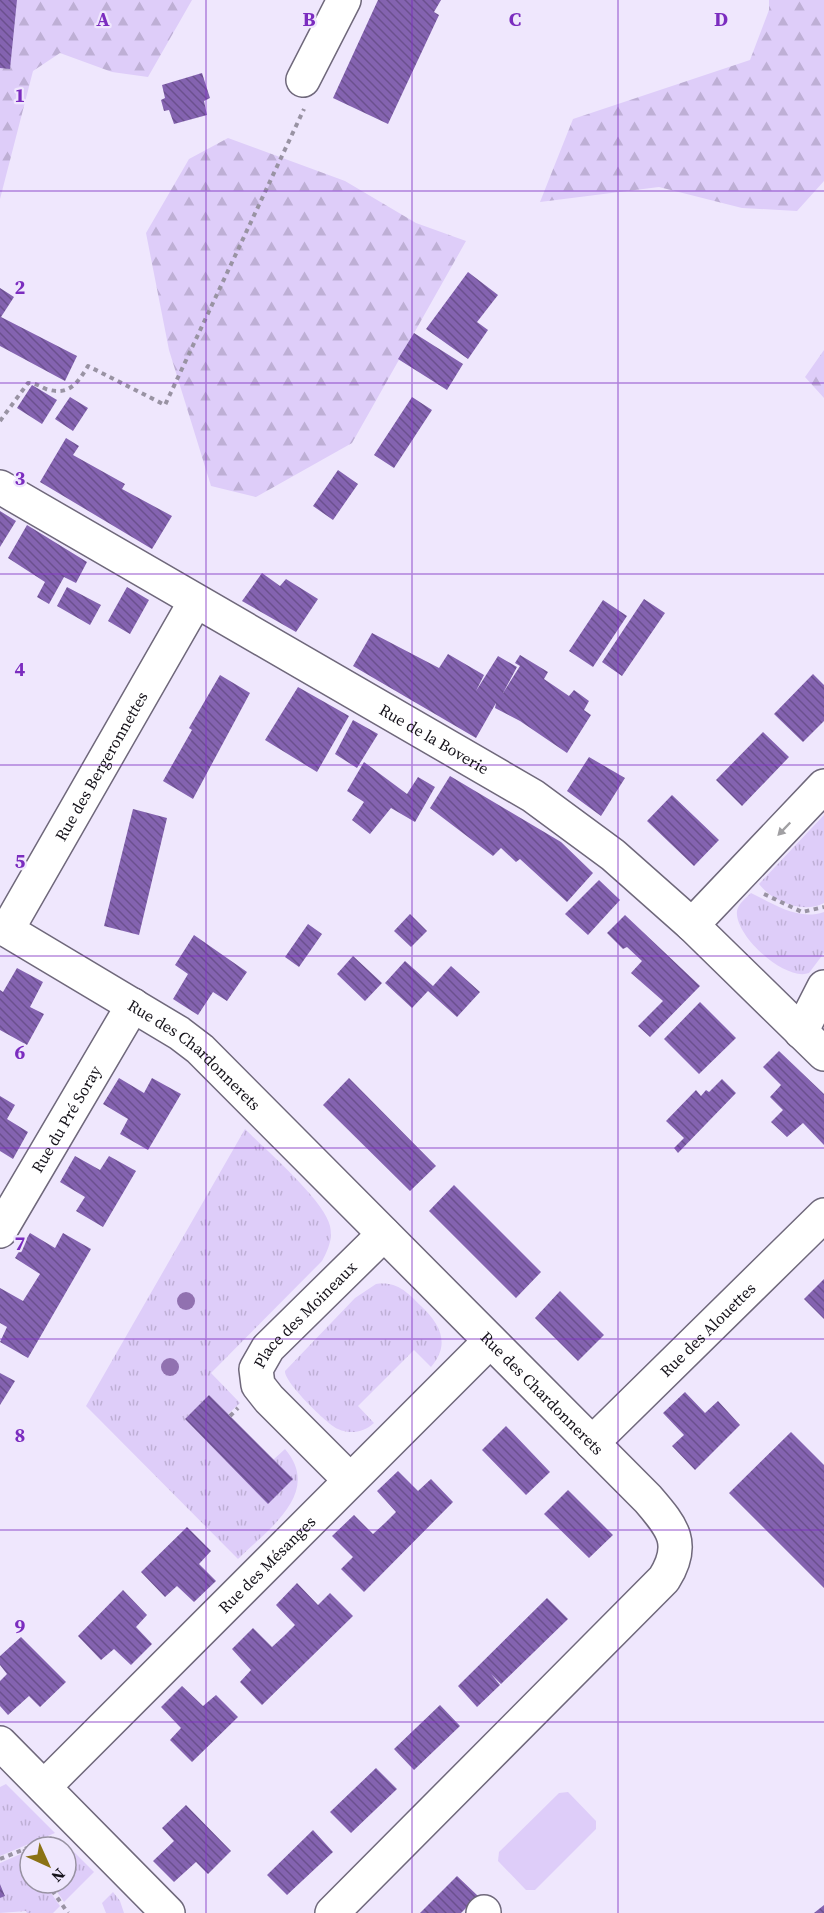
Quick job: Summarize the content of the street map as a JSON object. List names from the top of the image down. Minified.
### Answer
{"streets":{"street":["Rue de la Boverie","Rue des Bergeronnettes","Rue des Chardonnerets","Rue du Pré Soray","Place des Moineaux","Rue des Alouettes","Rue des Mésanges"]},"crossings":[["Rue de la Boverie","Rue des Bergeronnettes"],["Rue des Bergeronnettes","Rue des Chardonnerets"],["Rue des Chardonnerets","Rue du Pré Soray"],["Rue des Chardonnerets","Place des Moineaux"],["Rue des Chardonnerets","Rue des Alouettes"],["Rue des Chardonnerets","Rue des Mésanges"],["Place des Moineaux","Rue des Mésanges"]],"north":"bottom right","grid":{"columns":["A","B","C","D"],"rows":["1","2","3","4","5","6","7","8","9"]}}
